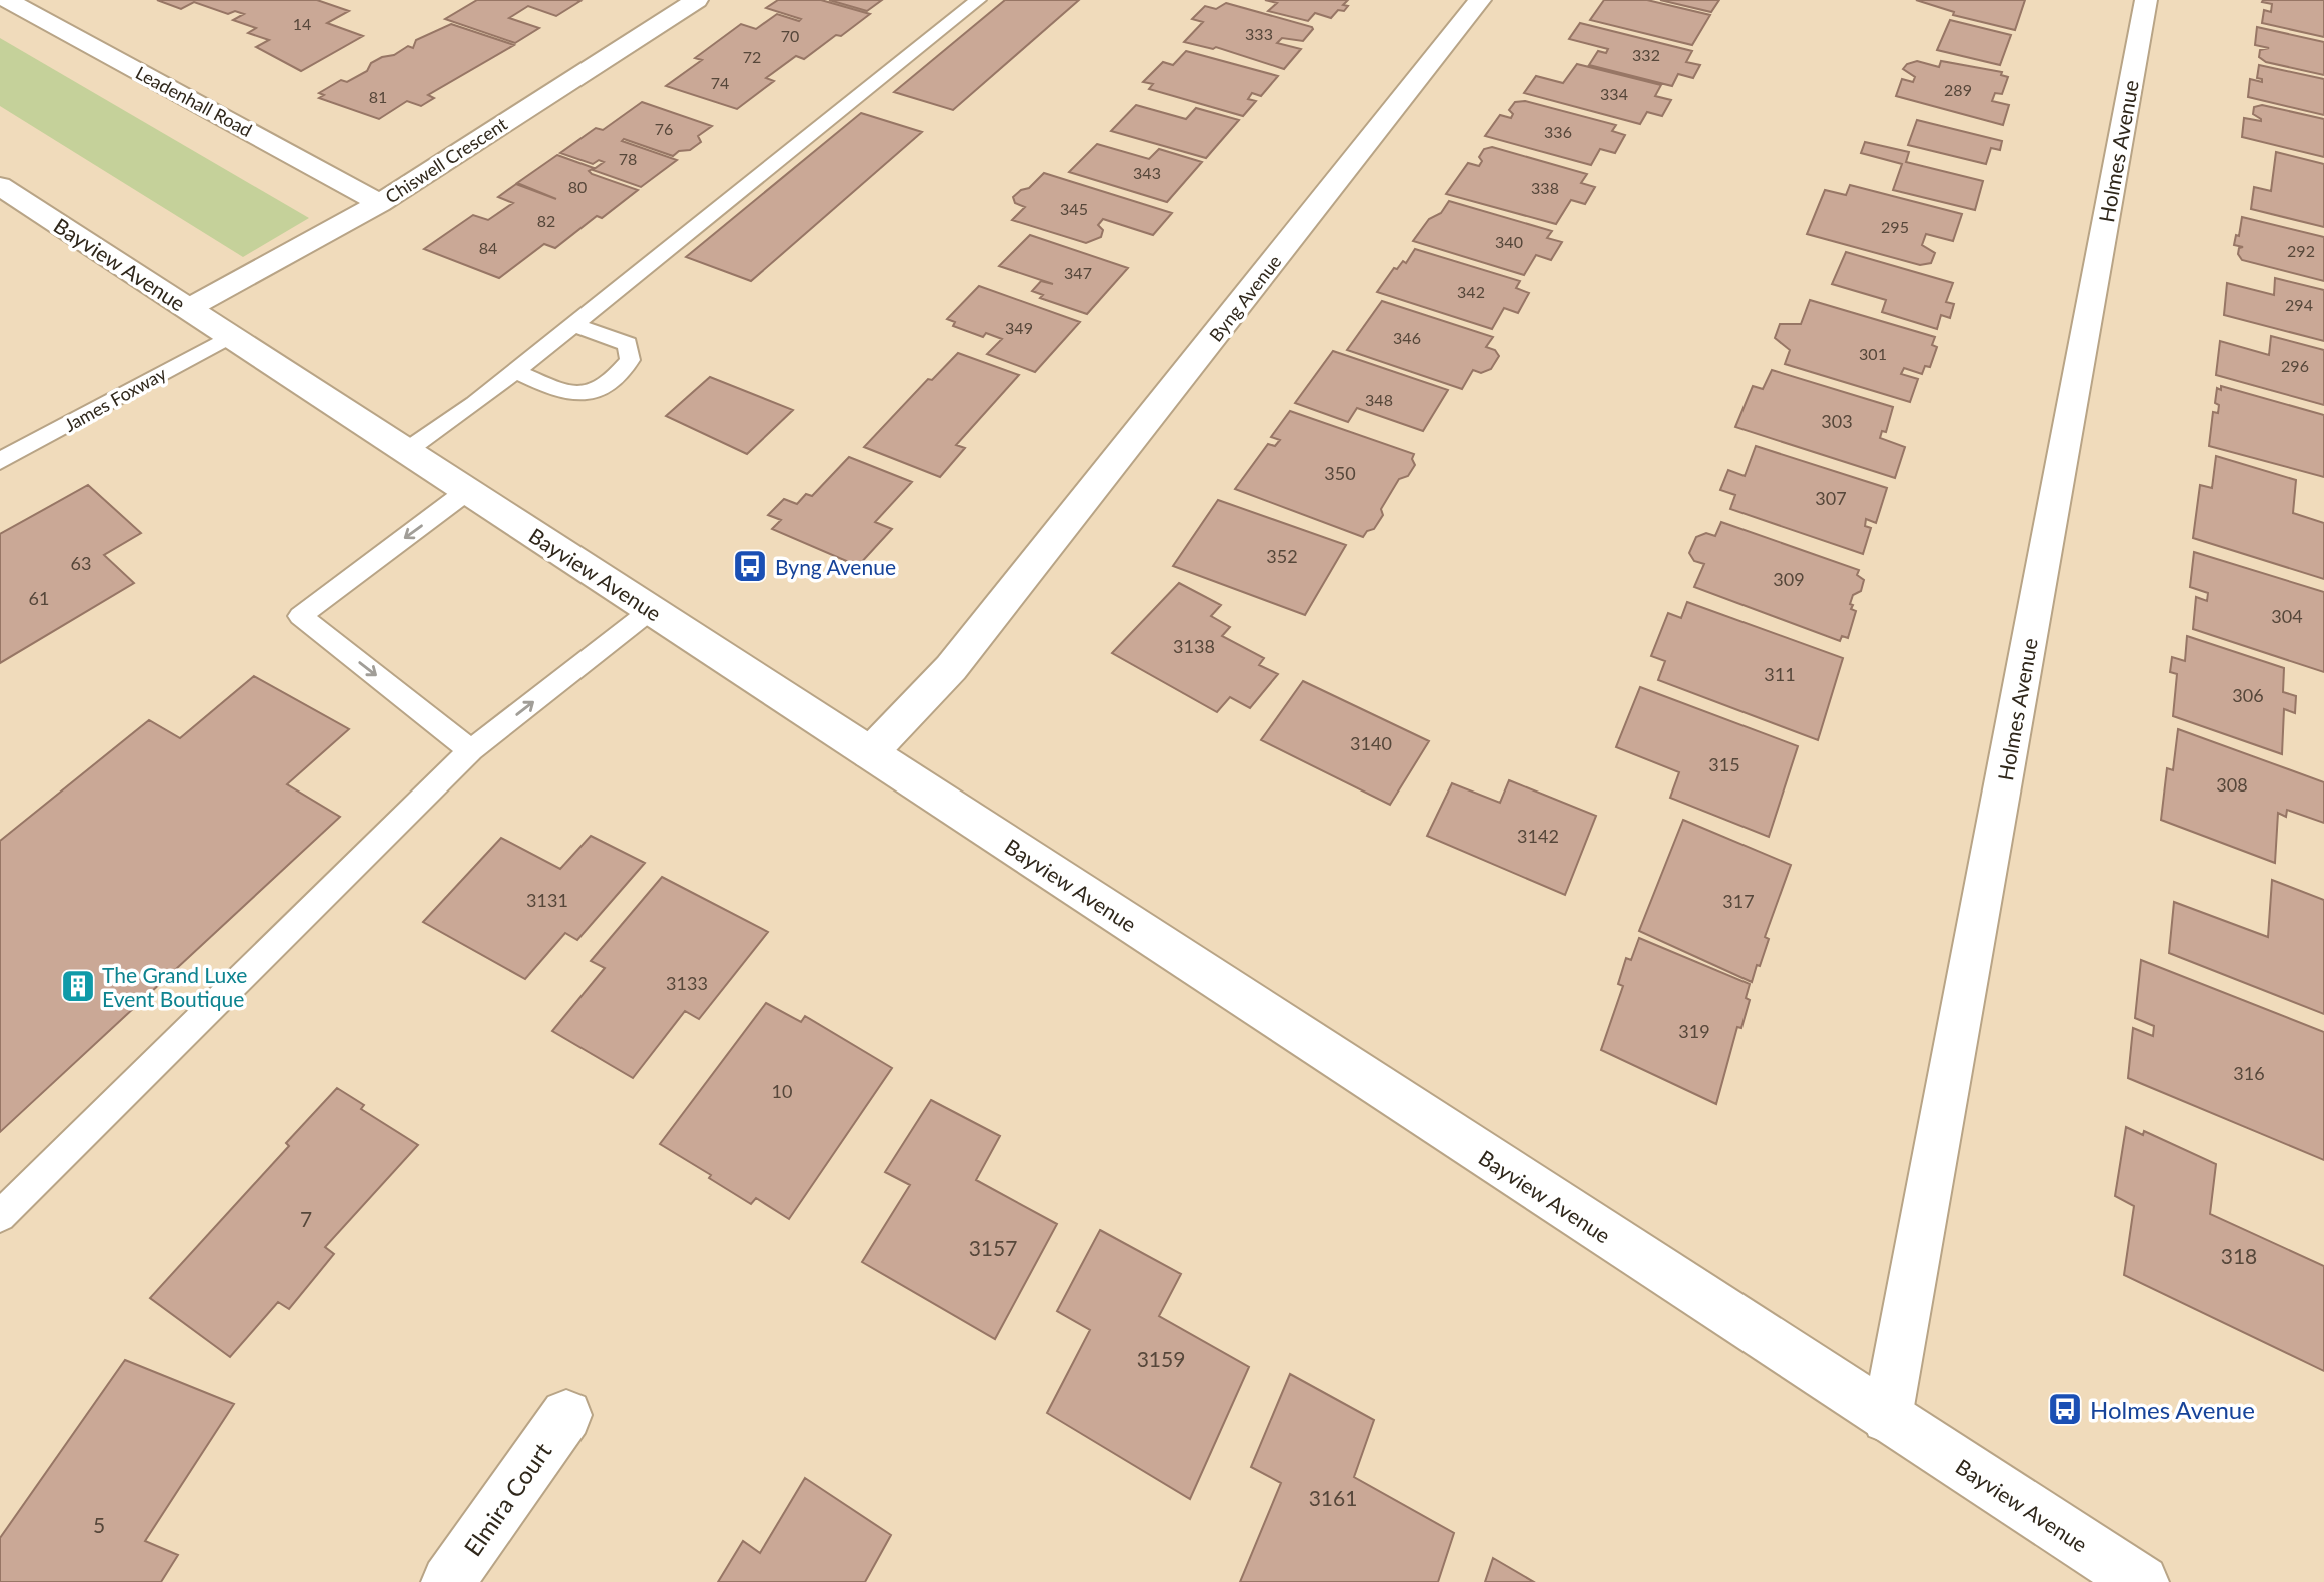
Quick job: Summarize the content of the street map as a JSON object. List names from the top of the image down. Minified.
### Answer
{"streets":{"street":["Leadenhall Road","Holmes Avenue","Chiswell Crescent","Bayview Avenue","Byng Avenue","Elmira Court"],"lane":["James Foxway"]},"crossings":[["Leadenhall Road","Chiswell Crescent"],["Holmes Avenue","Bayview Avenue"],["Chiswell Crescent","Bayview Avenue"],["Bayview Avenue","Byng Avenue"],["Bayview Avenue","James Foxway"]],"places":{"bus stop":["Byng Avenue","Holmes Avenue"],"building":["The Grand Luxe Event Boutique"]},"house_numbers":["14","333","70","332","72","74","289","334","81","76","336","78","343","80","338","345","82","295","340","84","292","347","342","294","349","346","301","296","348","303","350","307","352","63","309","61","304","3138","311","306","3140","315","308","3142","3131","317","3133","319","316","10","7","3157","318","3159","3161","5"]}
